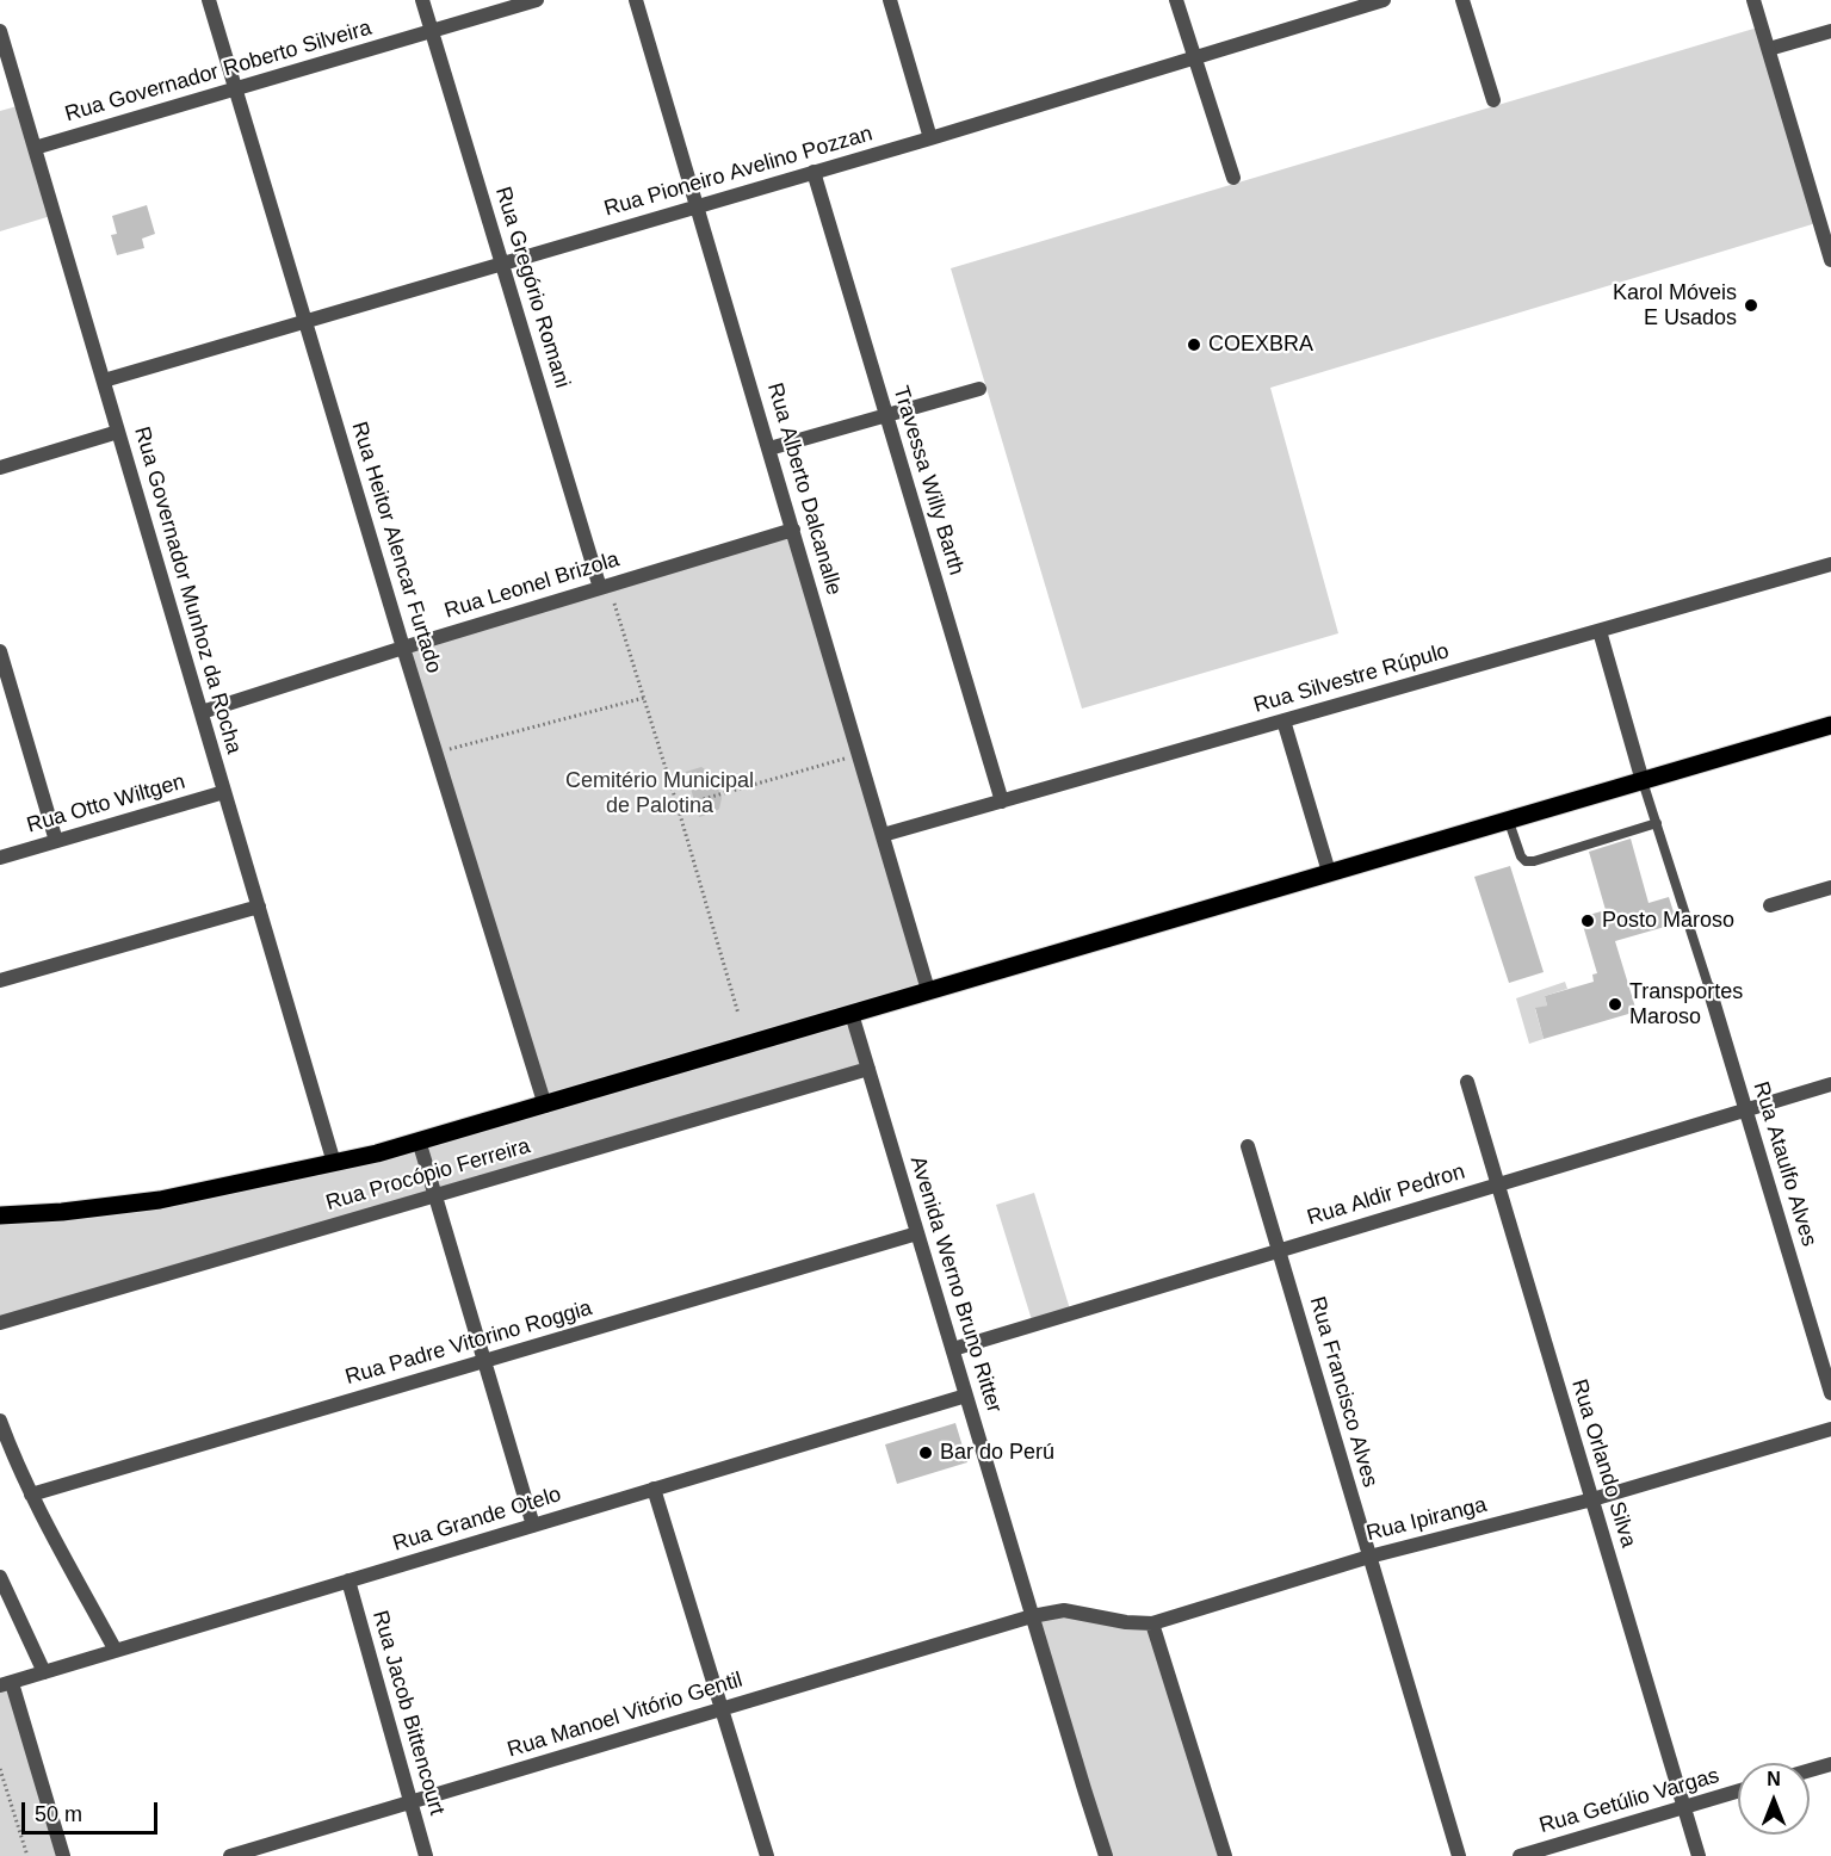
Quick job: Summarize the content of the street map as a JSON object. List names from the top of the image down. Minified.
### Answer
{"streets":{"street":["Rua Governador Roberto Silveira","Rua Pioneiro Avelino Pozzan","Rua Gregório Romani","Travessa Willy Barth","Rua Alberto Dalcanalle","Rua Heitor Alencar Furtado","Rua Leonel Brizola","Rua Governador Munhoz da Rocha","Rua Silvestre Rúpulo","Rua Otto Wiltgen","Rua Ataulfo Alves","Rua Procópio Ferreira","Rua Aldir Pedron","Avenida Werno Bruno Ritter","Rua Padre Vitorino Roggia","Rua Francisco Alves","Rua Orlando Silva","Rua Grande Otelo","Rua Ipiranga","Rua Jacob Bittencourt","Rua Manoel Vitório Gentil","Rua Getúlio Vargas"]},"crossings":[["Rua Governador Roberto Silveira","Rua Gregório Romani"],["Rua Governador Roberto Silveira","Rua Heitor Alencar Furtado"],["Rua Governador Roberto Silveira","Rua Governador Munhoz da Rocha"],["Rua Pioneiro Avelino Pozzan","Rua Gregório Romani"],["Rua Pioneiro Avelino Pozzan","Travessa Willy Barth"],["Rua Pioneiro Avelino Pozzan","Rua Alberto Dalcanalle"],["Rua Pioneiro Avelino Pozzan","Rua Heitor Alencar Furtado"],["Rua Pioneiro Avelino Pozzan","Rua Governador Munhoz da Rocha"],["Rua Gregório Romani","Rua Leonel Brizola"],["Travessa Willy Barth","Rua Silvestre Rúpulo"],["Rua Alberto Dalcanalle","Rua Leonel Brizola"],["Rua Alberto Dalcanalle","Rua Silvestre Rúpulo"],["Rua Heitor Alencar Furtado","Rua Leonel Brizola"],["Rua Leonel Brizola","Rua Governador Munhoz da Rocha"],["Rua Governador Munhoz da Rocha","Rua Otto Wiltgen"],["Rua Ataulfo Alves","Rua Aldir Pedron"],["Rua Procópio Ferreira","Avenida Werno Bruno Ritter"],["Rua Aldir Pedron","Avenida Werno Bruno Ritter"],["Rua Aldir Pedron","Rua Francisco Alves"],["Rua Aldir Pedron","Rua Orlando Silva"],["Avenida Werno Bruno Ritter","Rua Padre Vitorino Roggia"],["Avenida Werno Bruno Ritter","Rua Grande Otelo"],["Avenida Werno Bruno Ritter","Rua Ipiranga"],["Avenida Werno Bruno Ritter","Rua Manoel Vitório Gentil"],["Rua Francisco Alves","Rua Ipiranga"],["Rua Orlando Silva","Rua Ipiranga"],["Rua Orlando Silva","Rua Getúlio Vargas"],["Rua Grande Otelo","Rua Jacob Bittencourt"],["Rua Ipiranga","Rua Manoel Vitório Gentil"],["Rua Jacob Bittencourt","Rua Manoel Vitório Gentil"]],"parks":["Cemitério Municipal de Palotina"],"places":["Karol Móveis E Usados","COEXBRA","Posto Maroso","Transportes Maroso","Bar do Perú"],"scale_bar":"50 m","north":"top"}
